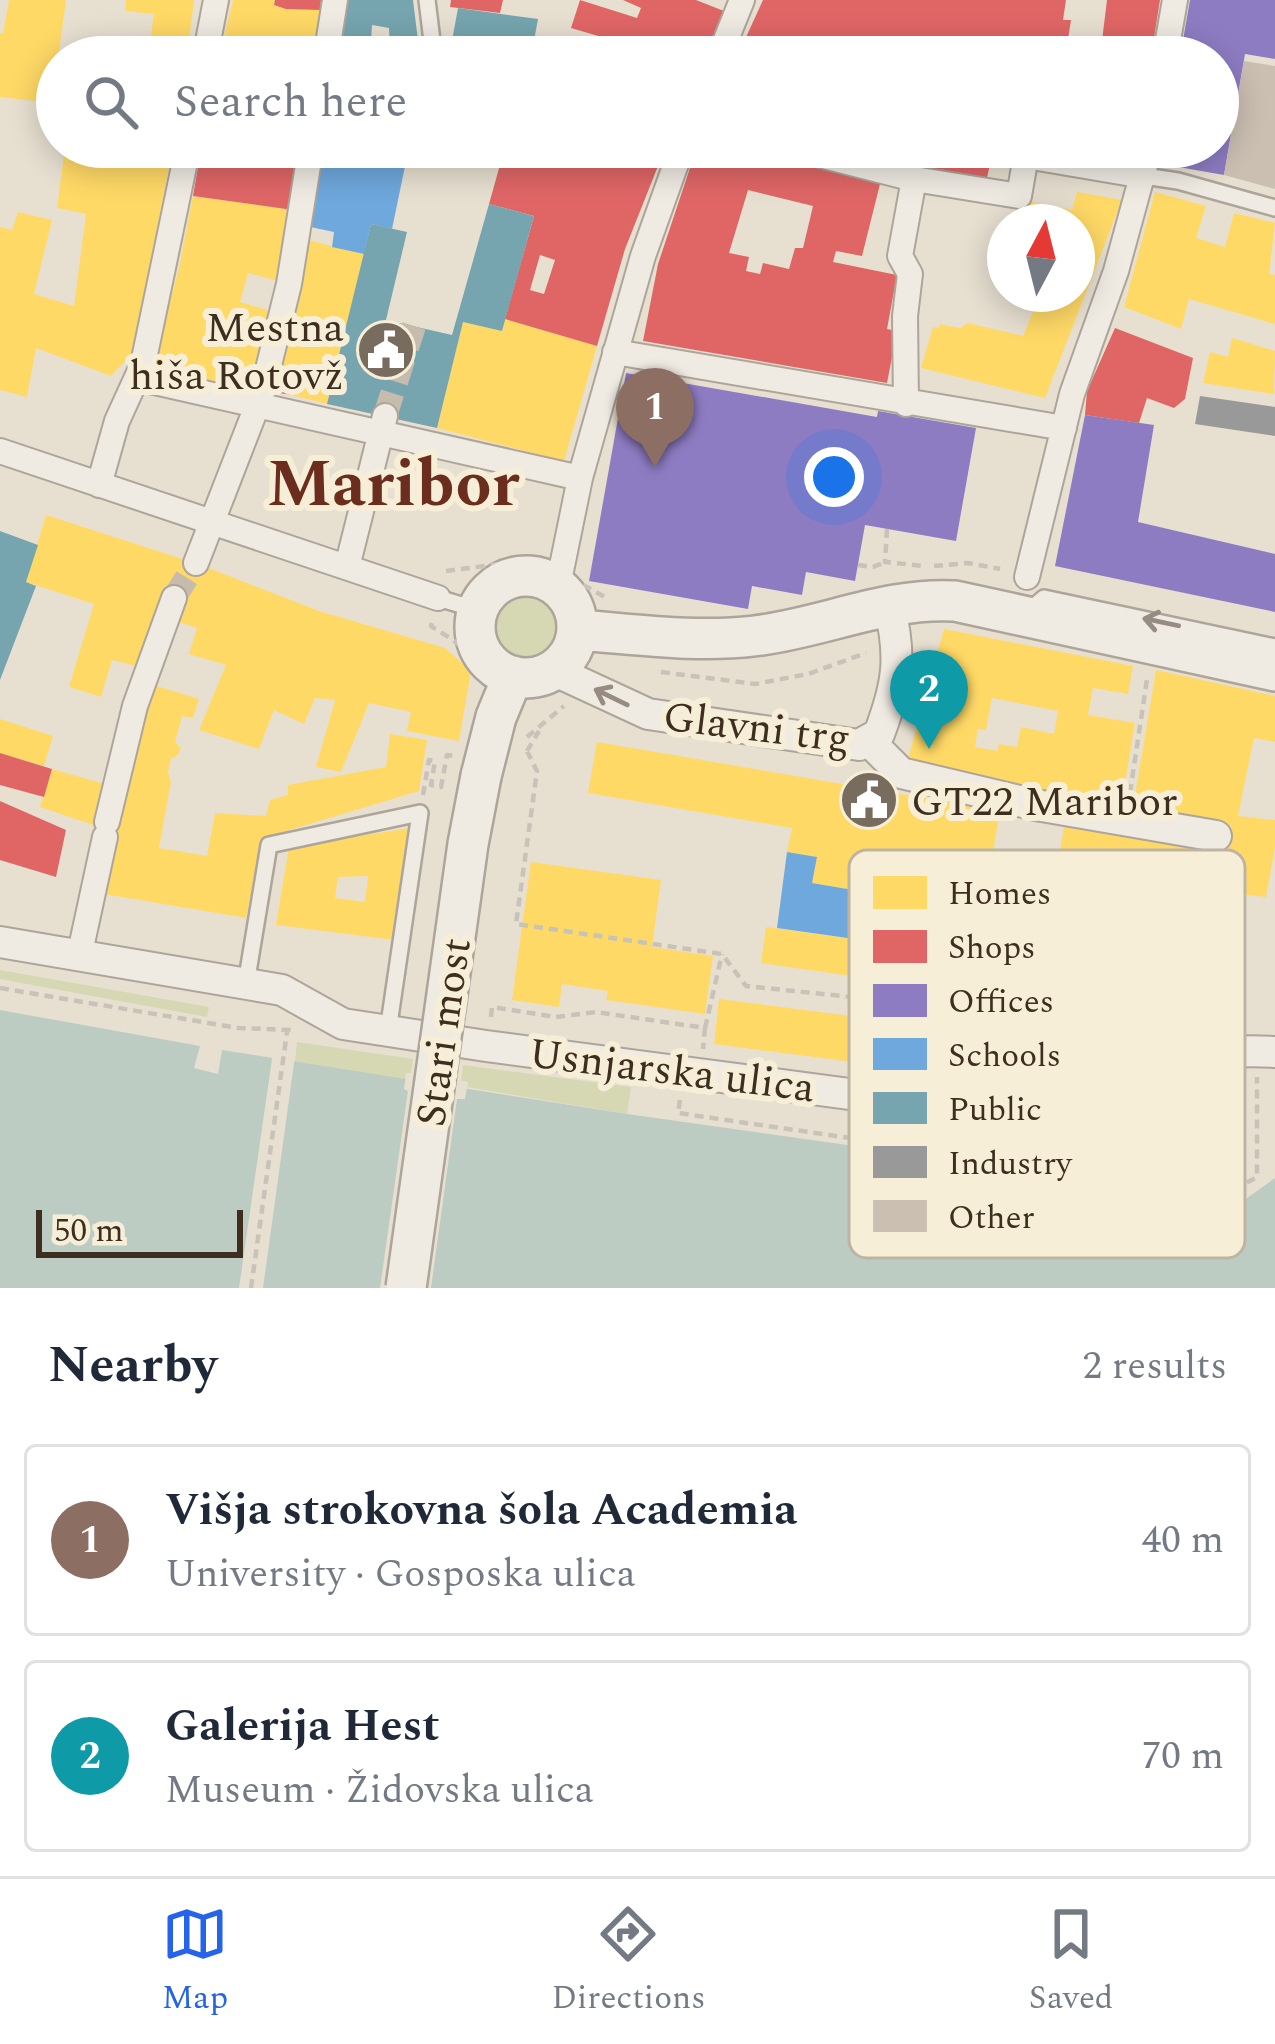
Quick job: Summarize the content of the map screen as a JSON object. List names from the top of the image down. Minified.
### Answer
{"streets":{"street":["Glavni trg","Stari most","Usnjarska ulica"]},"districts":["Maribor"],"places":{"public building":["Mestna hiša Rotovž","GT22 Maribor"]},"legend":["Homes","Shops","Offices","Schools","Public","Industry","Other"],"scale_bar":"50 m","north":"top","page":{"search":"Search here","pins":["1","2"],"scale":"50 m","heading":["Nearby","2 results"],"list":[{"mark":"1","name":"Višja strokovna šola Academia","note":"University · Gosposka ulica","value":"40 m"},{"mark":"2","name":"Galerija Hest","note":"Museum · Židovska ulica","value":"70 m"}],"nav":["Map","Directions","Saved"]}}
